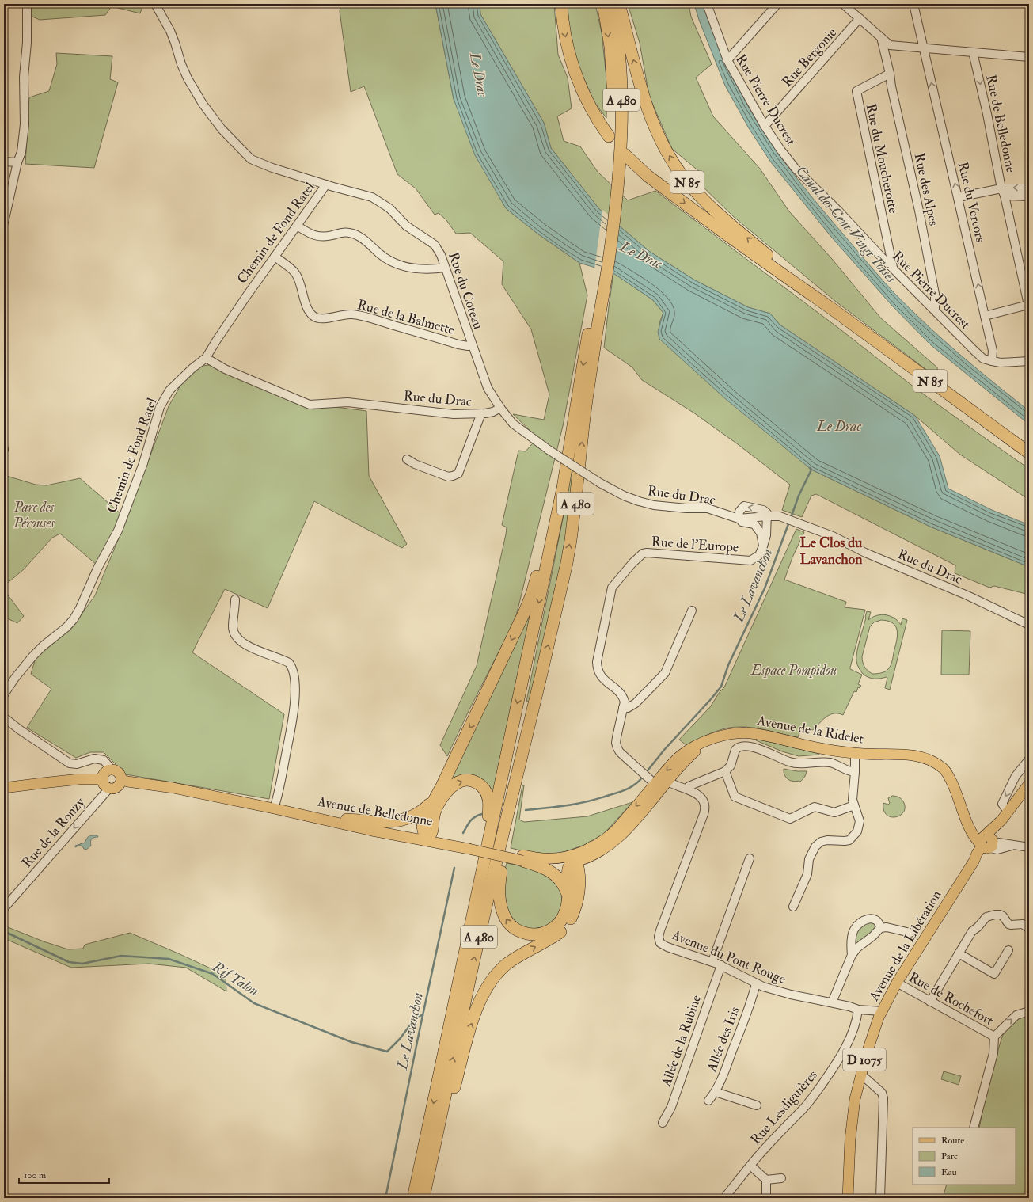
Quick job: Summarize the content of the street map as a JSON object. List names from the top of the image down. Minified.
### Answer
{"streets":{"highway":["A 480","N 85"],"main road":["Avenue de la Ridelet","Avenue de Belledonne","Avenue de la Libération","D 1075"],"street":["Rue Bergonie","Rue Pierre Ducrest","Rue de Belledonne","Rue du Moucherotte","Rue des Alpes","Rue du Vercors","Chemin de Fond Ratel","Rue du Coteau","Rue de la Balmette","Rue du Drac","Rue de l'Europe","Rue de la Ronzy","Avenue du Pont Rouge","Rue de Rochefort","Allée des Iris","Allée de la Rubine","Rue Lesdiguières"]},"crossings":[["Rue Bergonie","Rue Pierre Ducrest"],["Rue Pierre Ducrest","Rue du Moucherotte"],["Rue Pierre Ducrest","Rue des Alpes"],["Rue Pierre Ducrest","Rue du Vercors"],["Rue de Belledonne","Rue du Vercors"],["Rue du Moucherotte","Rue des Alpes"],["Chemin de Fond Ratel","Rue du Coteau"],["Chemin de Fond Ratel","Rue de la Balmette"],["Chemin de Fond Ratel","Rue du Drac"],["Rue du Coteau","Rue de la Balmette"],["Rue du Coteau","Rue du Drac"],["Rue du Drac","Rue de l'Europe"],["Rue de l'Europe","Avenue de la Ridelet"],["Avenue de la Ridelet","Avenue de Belledonne"],["Avenue de la Ridelet","Avenue de la Libération"],["Avenue de Belledonne","Rue de la Ronzy"],["Avenue de la Libération","Avenue du Pont Rouge"],["Avenue de la Libération","Rue de Rochefort"],["Avenue du Pont Rouge","Allée des Iris"],["Avenue du Pont Rouge","Allée de la Rubine"],["Avenue du Pont Rouge","Rue Lesdiguières"]],"one_way":["Rue de Belledonne","Rue du Vercors","Rue de la Ronzy"],"districts":["Le Clos du Lavanchon"],"water":["Le Drac","Canal des Cent Vingt Toises","Le Lavanchon","Rif Talon"],"parks":["Parc des Pérouses","Espace Pompidou"],"legend":["Route","Parc","Eau"],"scale_bar":"100 m"}
